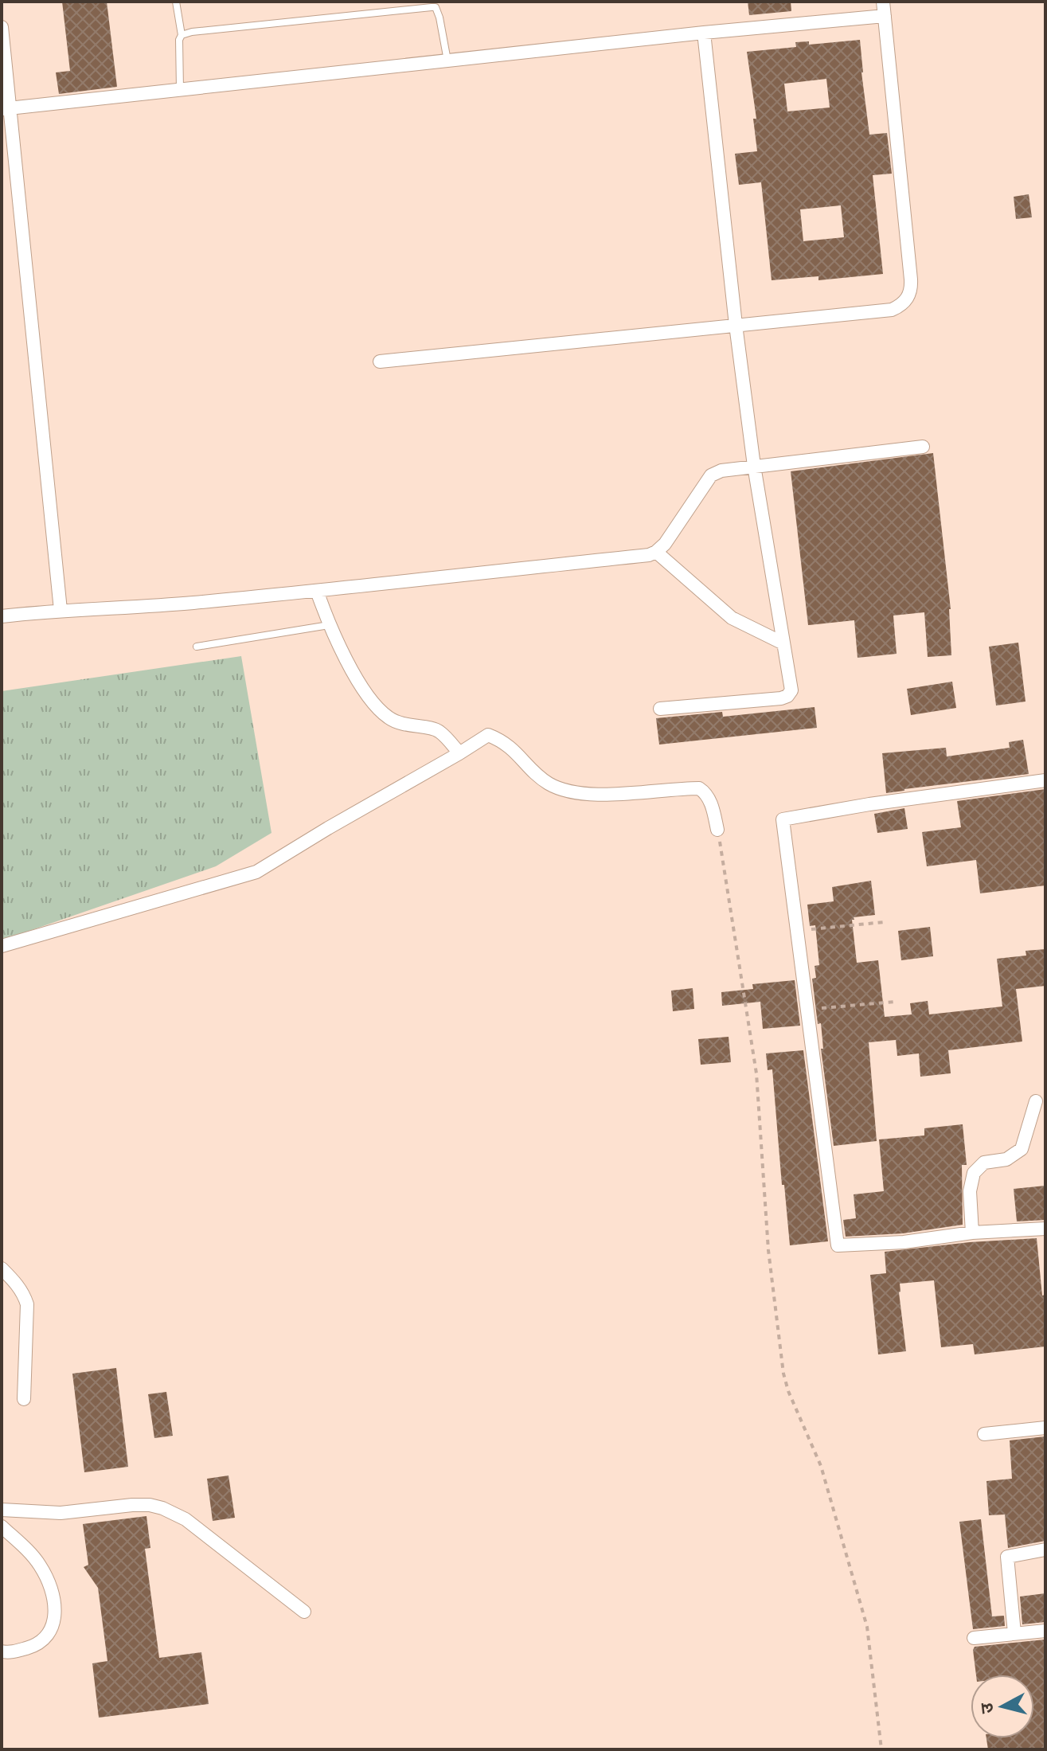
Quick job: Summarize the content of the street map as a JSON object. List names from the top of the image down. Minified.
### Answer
{"north":"left"}
